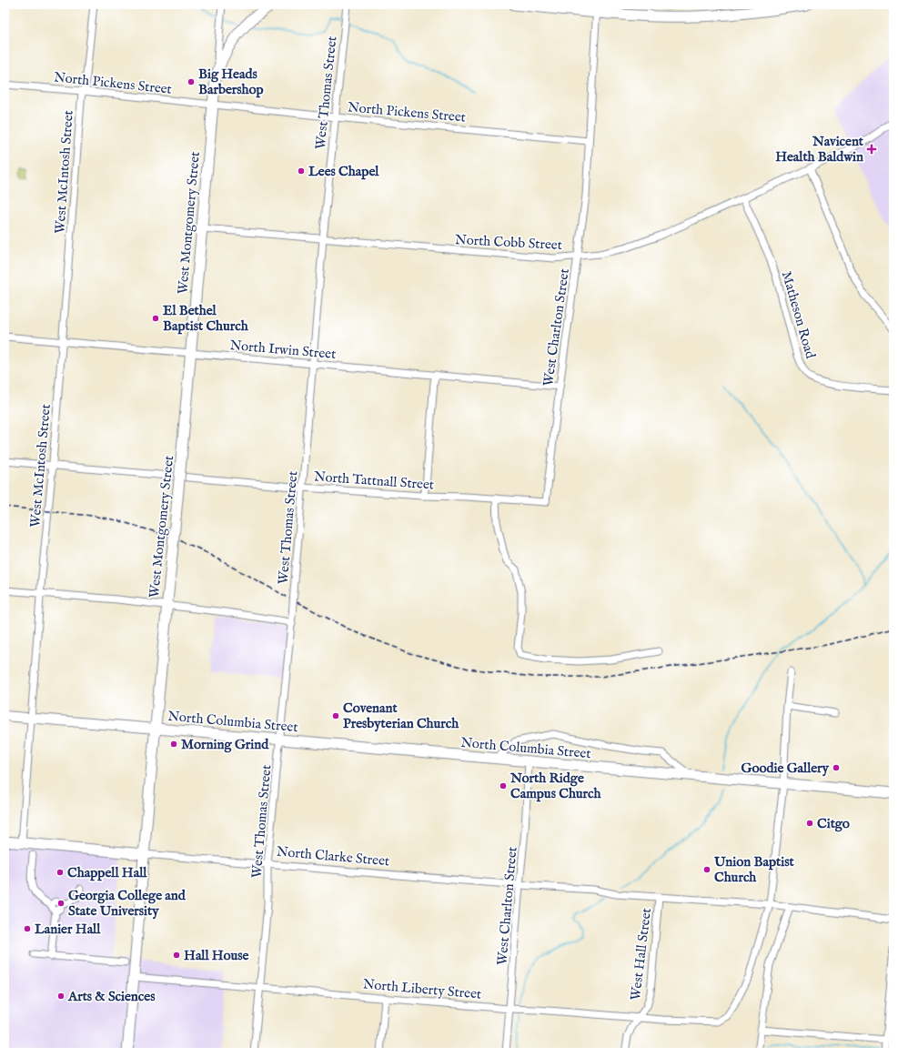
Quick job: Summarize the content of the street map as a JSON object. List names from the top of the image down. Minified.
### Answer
{"streets":{"main road":["West Montgomery Street","North Columbia Street","North Clarke Street"],"street":["North Pickens Street","West Thomas Street","West McIntosh Street","North Cobb Street","Matheson Road","West Charlton Street","North Irwin Street","North Tattnall Street","West Hall Street","North Liberty Street"]},"crossings":[["North Pickens Street","West Thomas Street"],["North Pickens Street","West McIntosh Street"],["North Pickens Street","West Montgomery Street"],["North Pickens Street","West Charlton Street"],["West Thomas Street","North Cobb Street"],["West Thomas Street","North Irwin Street"],["West Thomas Street","North Tattnall Street"],["West Thomas Street","North Columbia Street"],["West Thomas Street","North Clarke Street"],["West Thomas Street","North Liberty Street"],["West McIntosh Street","North Irwin Street"],["West McIntosh Street","North Tattnall Street"],["West McIntosh Street","North Columbia Street"],["West McIntosh Street","North Clarke Street"],["West Montgomery Street","North Cobb Street"],["West Montgomery Street","North Irwin Street"],["West Montgomery Street","North Columbia Street"],["West Montgomery Street","North Clarke Street"],["West Montgomery Street","North Liberty Street"],["North Cobb Street","Matheson Road"],["North Cobb Street","West Charlton Street"],["West Charlton Street","North Irwin Street"],["West Charlton Street","North Tattnall Street"],["West Charlton Street","North Columbia Street"],["West Charlton Street","North Clarke Street"],["West Charlton Street","North Liberty Street"],["North Columbia Street","North Liberty Street"],["North Clarke Street","West Hall Street"],["North Clarke Street","North Liberty Street"],["West Hall Street","North Liberty Street"]],"places":{"other":["Big Heads Barbershop","Lees Chapel","El Bethel Baptist Church","Covenant Presbyterian Church","Morning Grind","Goodie Gallery","North Ridge Campus Church","Citgo","Union Baptist Church","Chappell Hall","Georgia College and State University","Lanier Hall","Hall House","Arts & Sciences"],"health":["Navicent Health Baldwin"]}}
